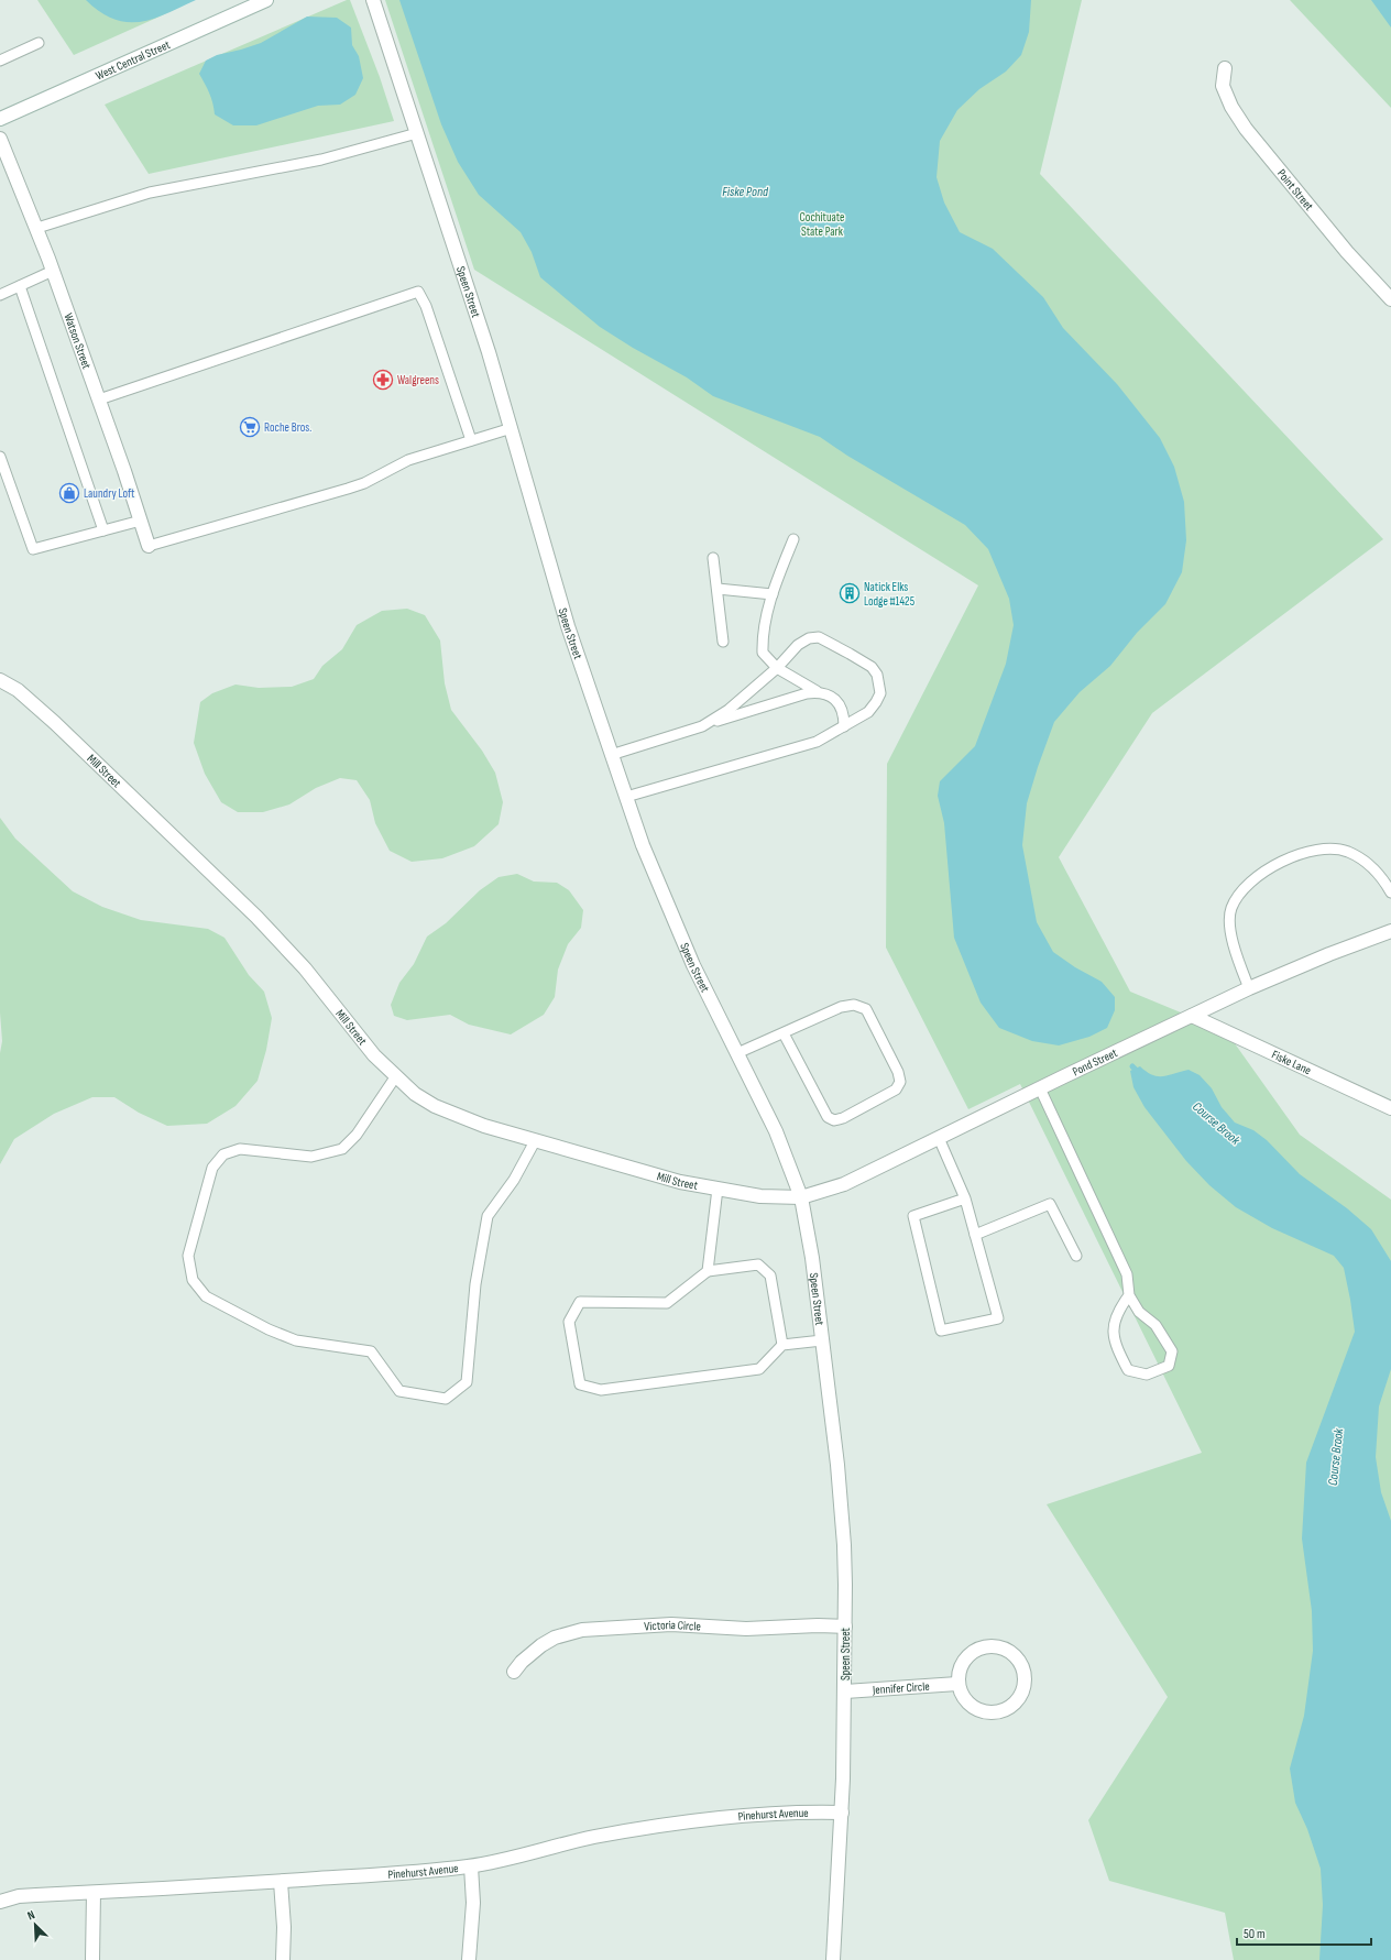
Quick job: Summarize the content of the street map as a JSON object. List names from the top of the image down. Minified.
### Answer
{"streets":{"street":["West Central Street","Point Street","Speen Street","Watson Street","Mill Street","Pond Street","Fiske Lane","Victoria Circle","Jennifer Circle","Pinehurst Avenue"]},"crossings":[["Speen Street","Mill Street"],["Speen Street","Pond Street"],["Speen Street","Victoria Circle"],["Speen Street","Jennifer Circle"],["Speen Street","Pinehurst Avenue"],["Mill Street","Pond Street"],["Pond Street","Fiske Lane"]],"water":["Fiske Pond","Course Brook"],"parks":["Cochituate State Park"],"places":{"pharmacy":["Walgreens"],"supermarket":["Roche Bros."],"shop":["Laundry Loft"],"building":["Natick Elks Lodge #1425"]},"scale_bar":"50 m","north":"top left"}
